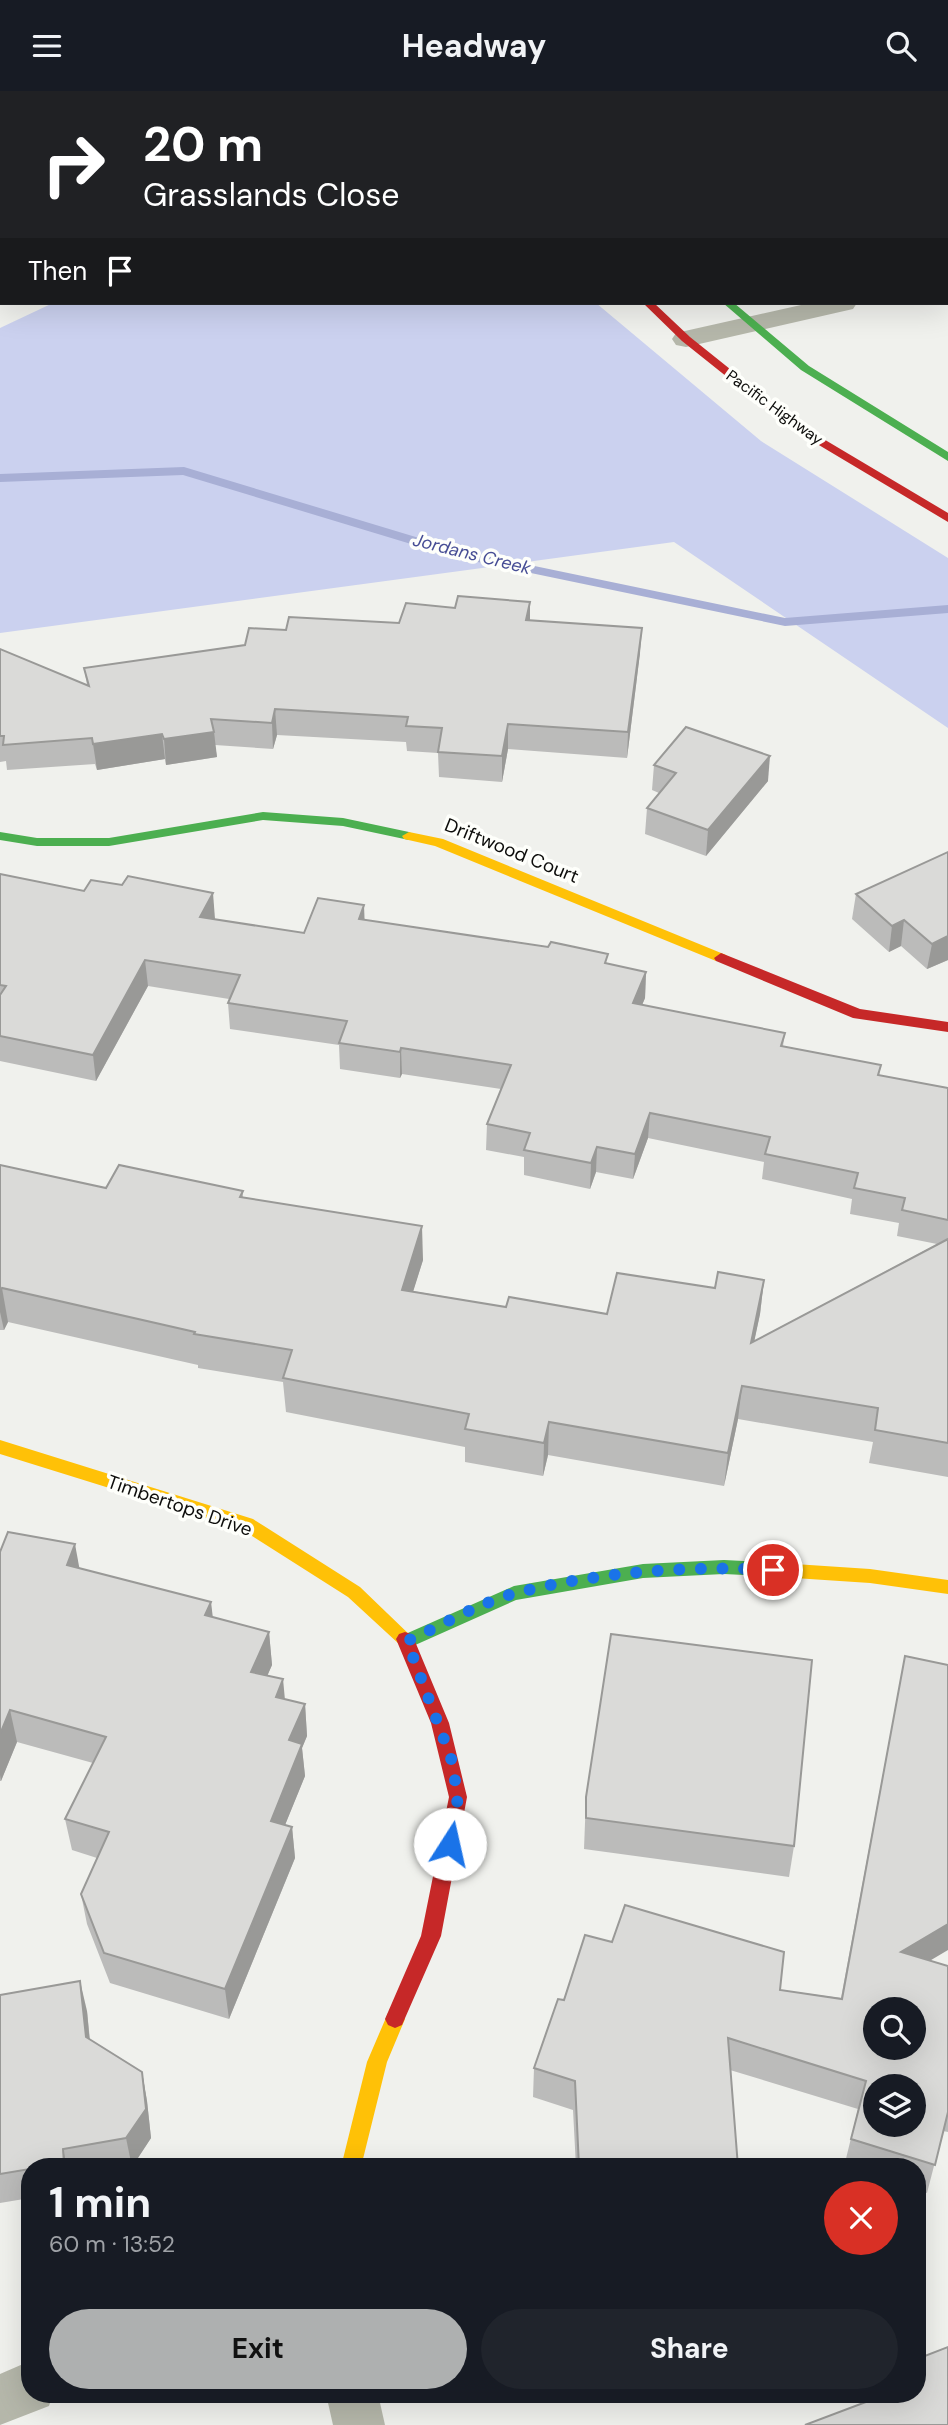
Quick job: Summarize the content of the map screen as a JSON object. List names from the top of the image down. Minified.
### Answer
{"streets":{"main road":["Pacific Highway","Driftwood Court","Timbertops Drive"]},"water":["Jordans Creek"],"page":{"header":"Headway","turn":["20 m","Grasslands Close"],"then":"Then","heading":["1 min","60 m · 13:52"],"buttons":["Exit","Share"]}}
